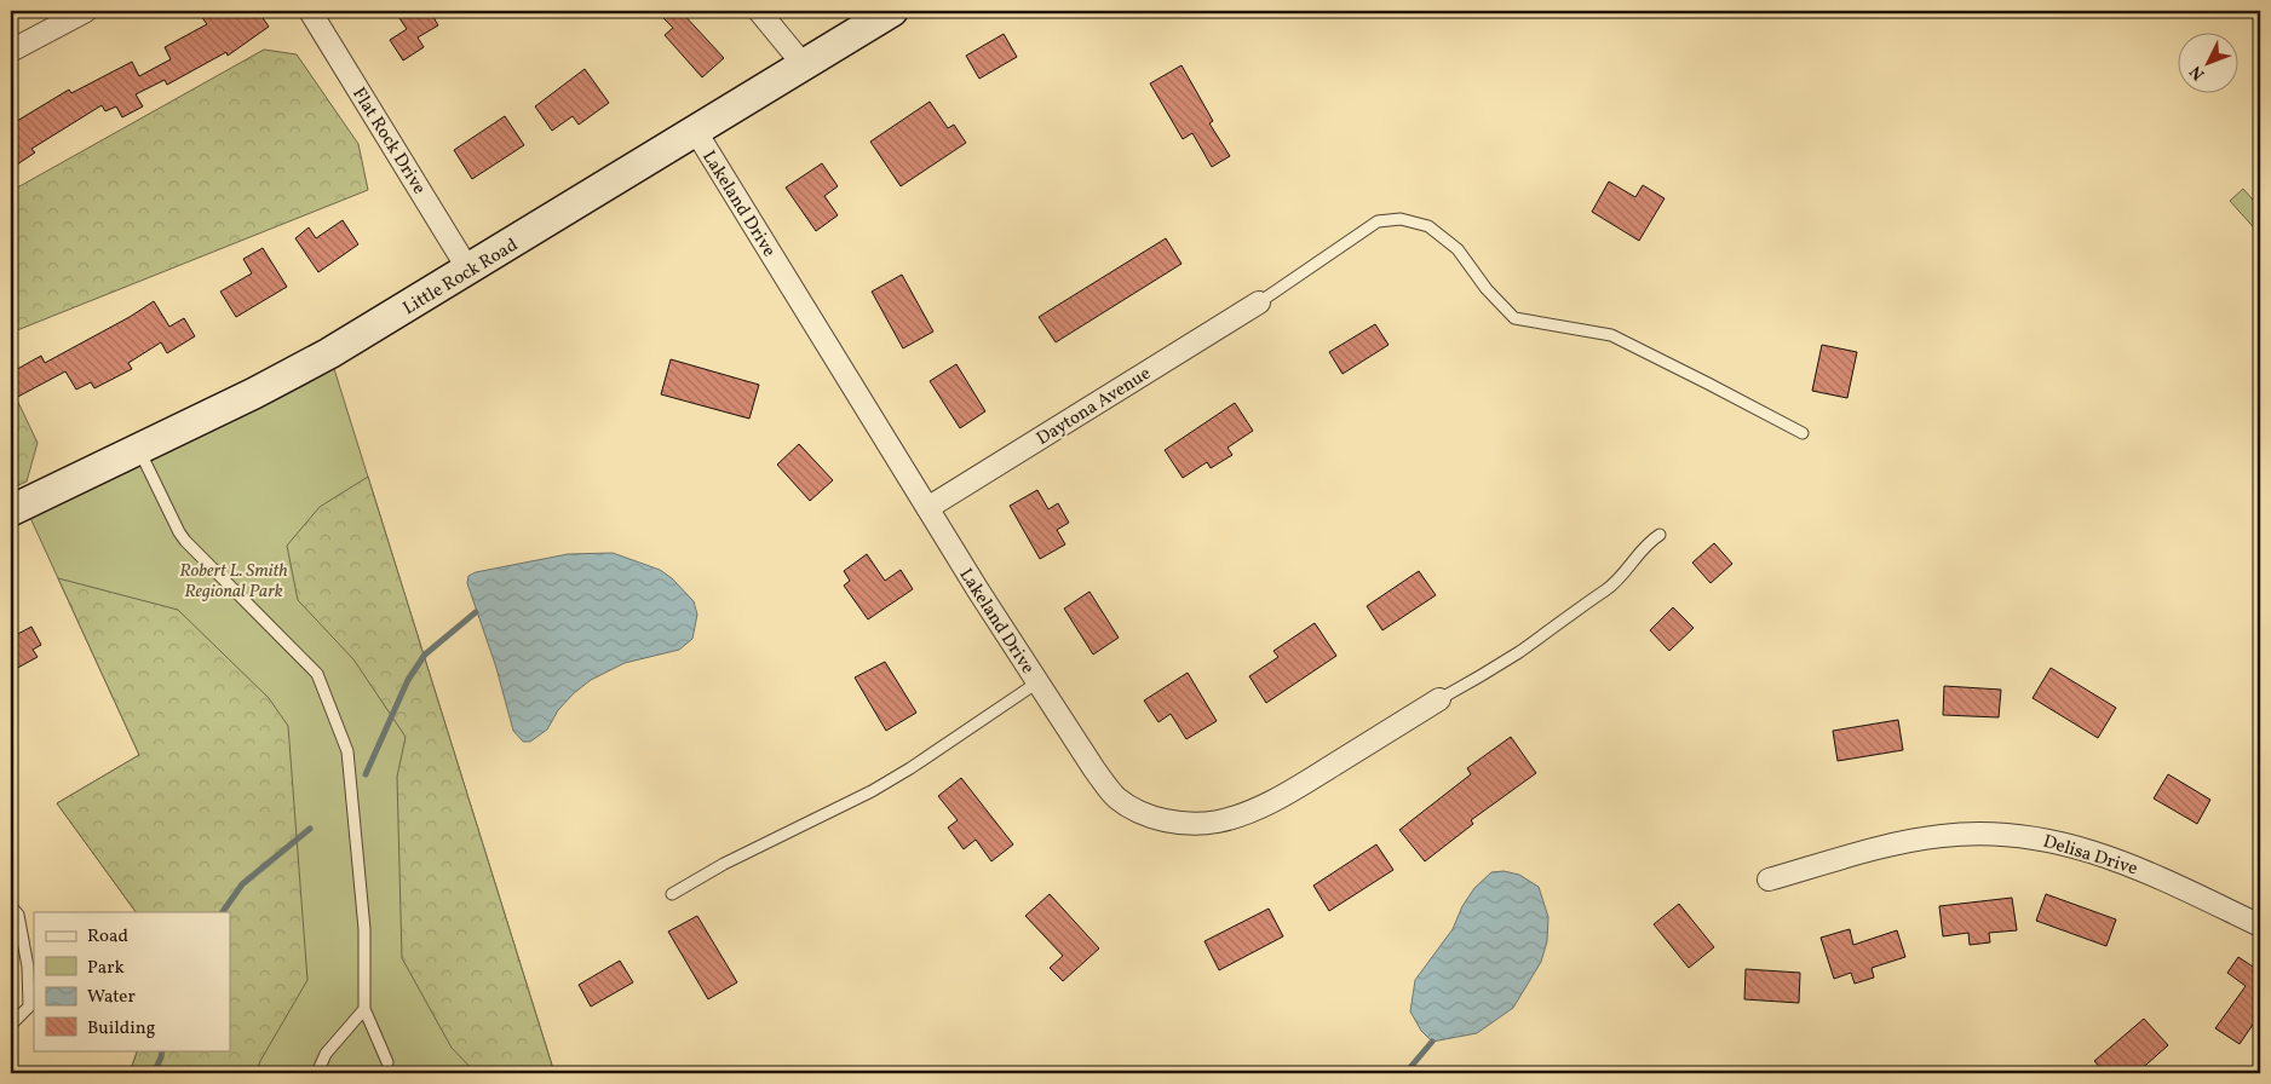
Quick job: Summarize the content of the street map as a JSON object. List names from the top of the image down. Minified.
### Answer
{"streets":{"main road":["Little Rock Road"],"street":["Flat Rock Drive","Lakeland Drive","Daytona Avenue","Delisa Drive"]},"crossings":[["Flat Rock Drive","Little Rock Road"],["Lakeland Drive","Little Rock Road"],["Lakeland Drive","Daytona Avenue"]],"parks":["Robert L. Smith Regional Park"],"legend":["Road","Park","Water","Building"],"north":"bottom left"}
